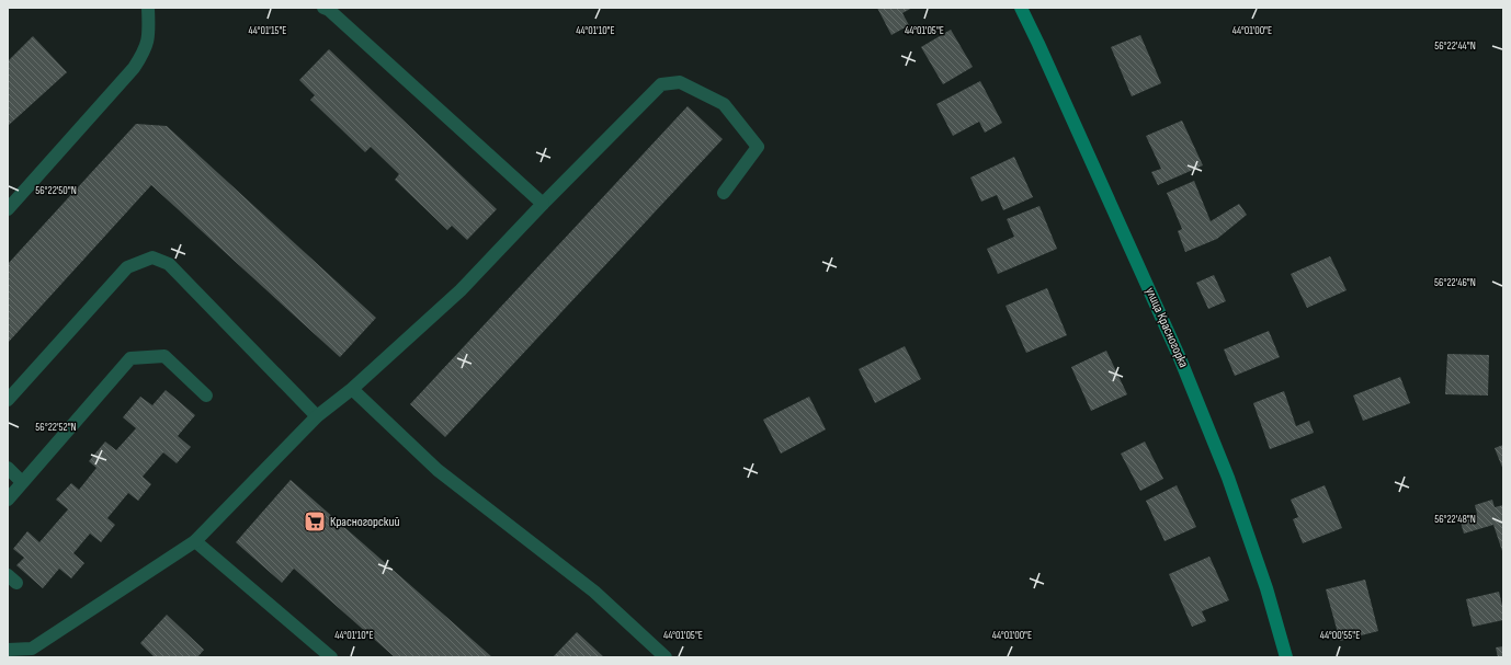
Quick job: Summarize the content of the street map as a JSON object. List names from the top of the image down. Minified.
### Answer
{"streets":{"main road":["улица Красногорка"]},"places":{"supermarket":["Красногорский"]},"coordinates":["44°01'15\"E","44°01'10\"E","44°01'05\"E","44°01'00\"E","56°22'44\"N","56°22'50\"N","56°22'46\"N","56°22'52\"N","56°22'48\"N","44°00'55\"E"]}
